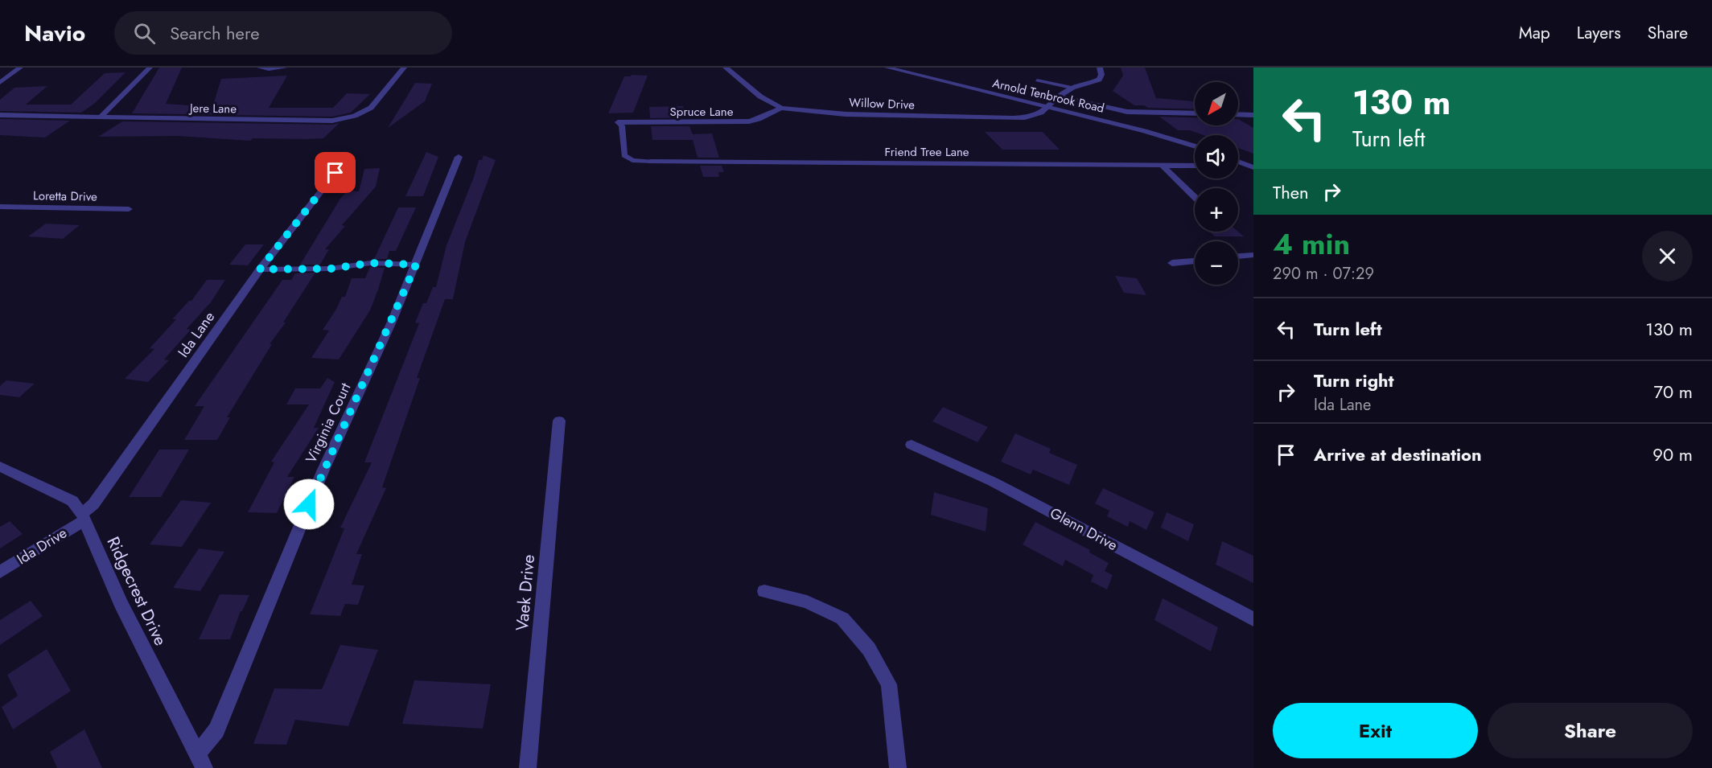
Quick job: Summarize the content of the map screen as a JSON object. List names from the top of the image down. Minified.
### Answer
{"streets":{"street":["Arnold Tenbrook Road","Willow Drive","Jere Lane","Spruce Lane","Friend Tree Lane","Loretta Drive","Ida Lane","Virginia Court","Glenn Drive","Ida Drive","Ridgecrest Drive","Vaek Drive"]},"crossings":[["Arnold Tenbrook Road","Willow Drive"],["Willow Drive","Spruce Lane"],["Ida Lane","Ida Drive"],["Ida Lane","Ridgecrest Drive"],["Virginia Court","Ridgecrest Drive"],["Ida Drive","Ridgecrest Drive"]],"north":"bottom left","page":{"header":"Navio","search":"Search here","nav":["Map","Layers","Share"],"turn":["130 m","Turn left"],"map_buttons":["+","−"],"then":"Then","heading":["4 min","290 m · 07:29"],"list":[{"name":"Turn left","value":"130 m"},{"name":"Turn right","note":"Ida Lane","value":"70 m"},{"name":"Arrive at destination","value":"90 m"}],"buttons":["Exit","Share"]}}
